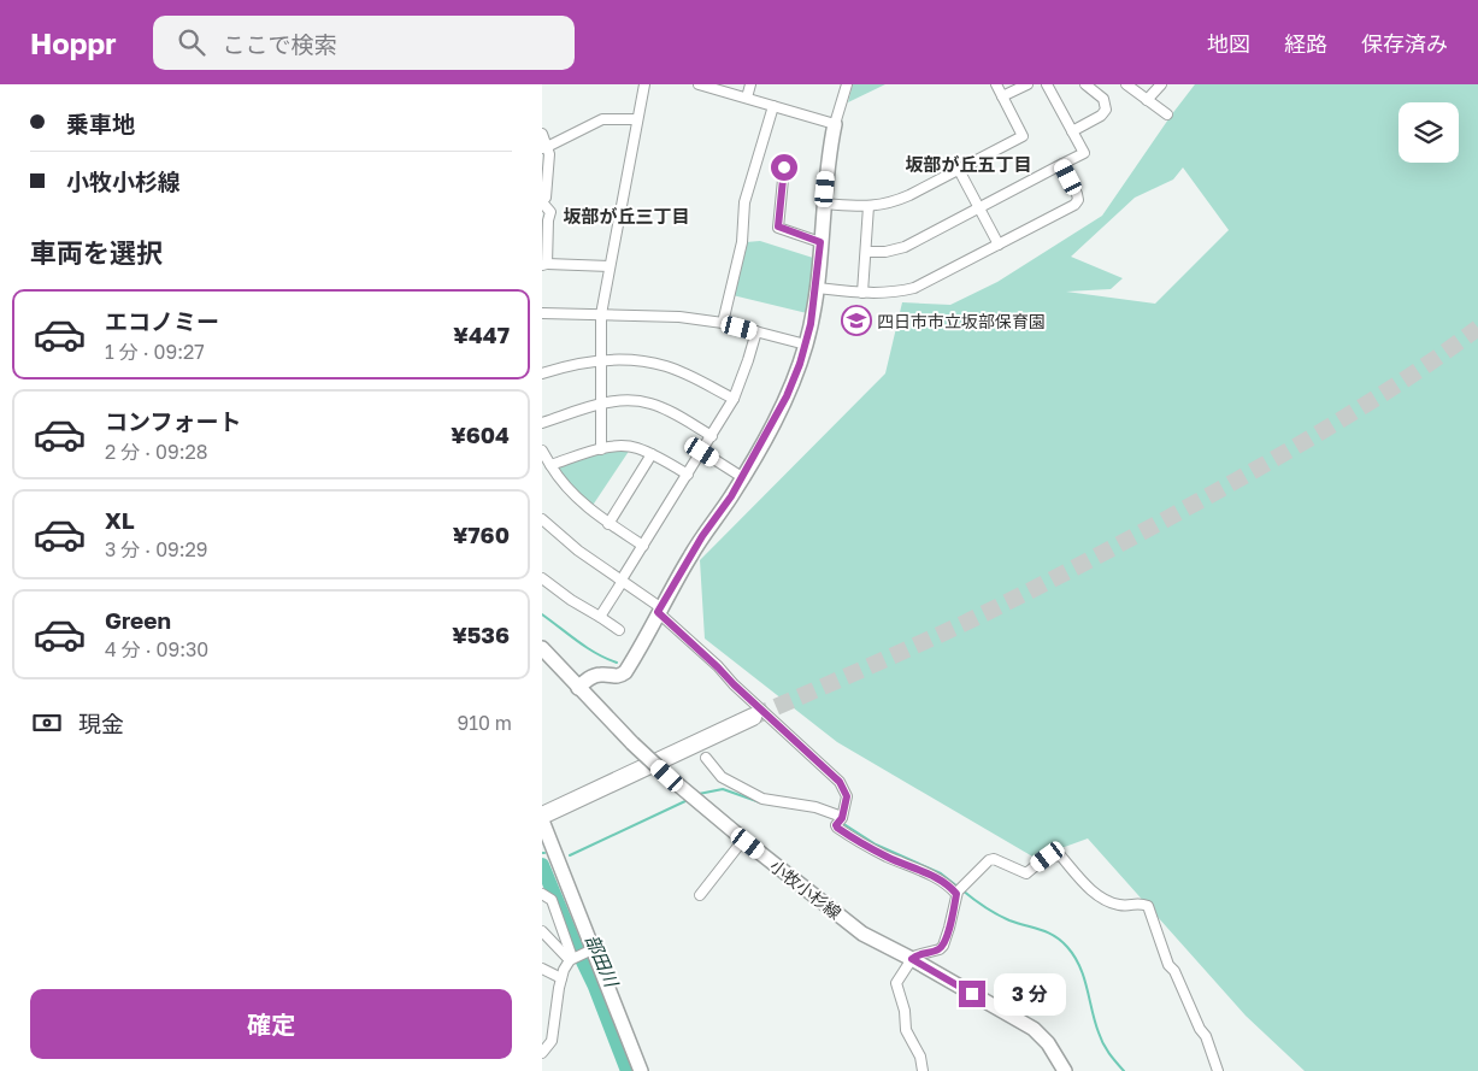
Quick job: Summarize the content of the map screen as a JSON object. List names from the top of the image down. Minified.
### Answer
{"streets":{"street":["小牧小杉線"]},"districts":["坂部が丘五丁目","坂部が丘三丁目"],"water":["部田川"],"places":{"school or university":["四日市市立坂部保育園"]},"page":{"header":"Hoppr","search":"ここで検索","nav":["地図","経路","保存済み"],"banner":["乗車地","小牧小杉線"],"heading":"車両を選択","list":[{"name":"エコノミー","note":"1 分 · 09:27","value":"¥447"},{"name":"コンフォート","note":"2 分 · 09:28","value":"¥604"},{"name":"XL","note":"3 分 · 09:29","value":"¥760"},{"name":"Green","note":"4 分 · 09:30","value":"¥536"}],"pay":["現金","910 m"],"bubble":"3 分","buttons":"確定"}}
